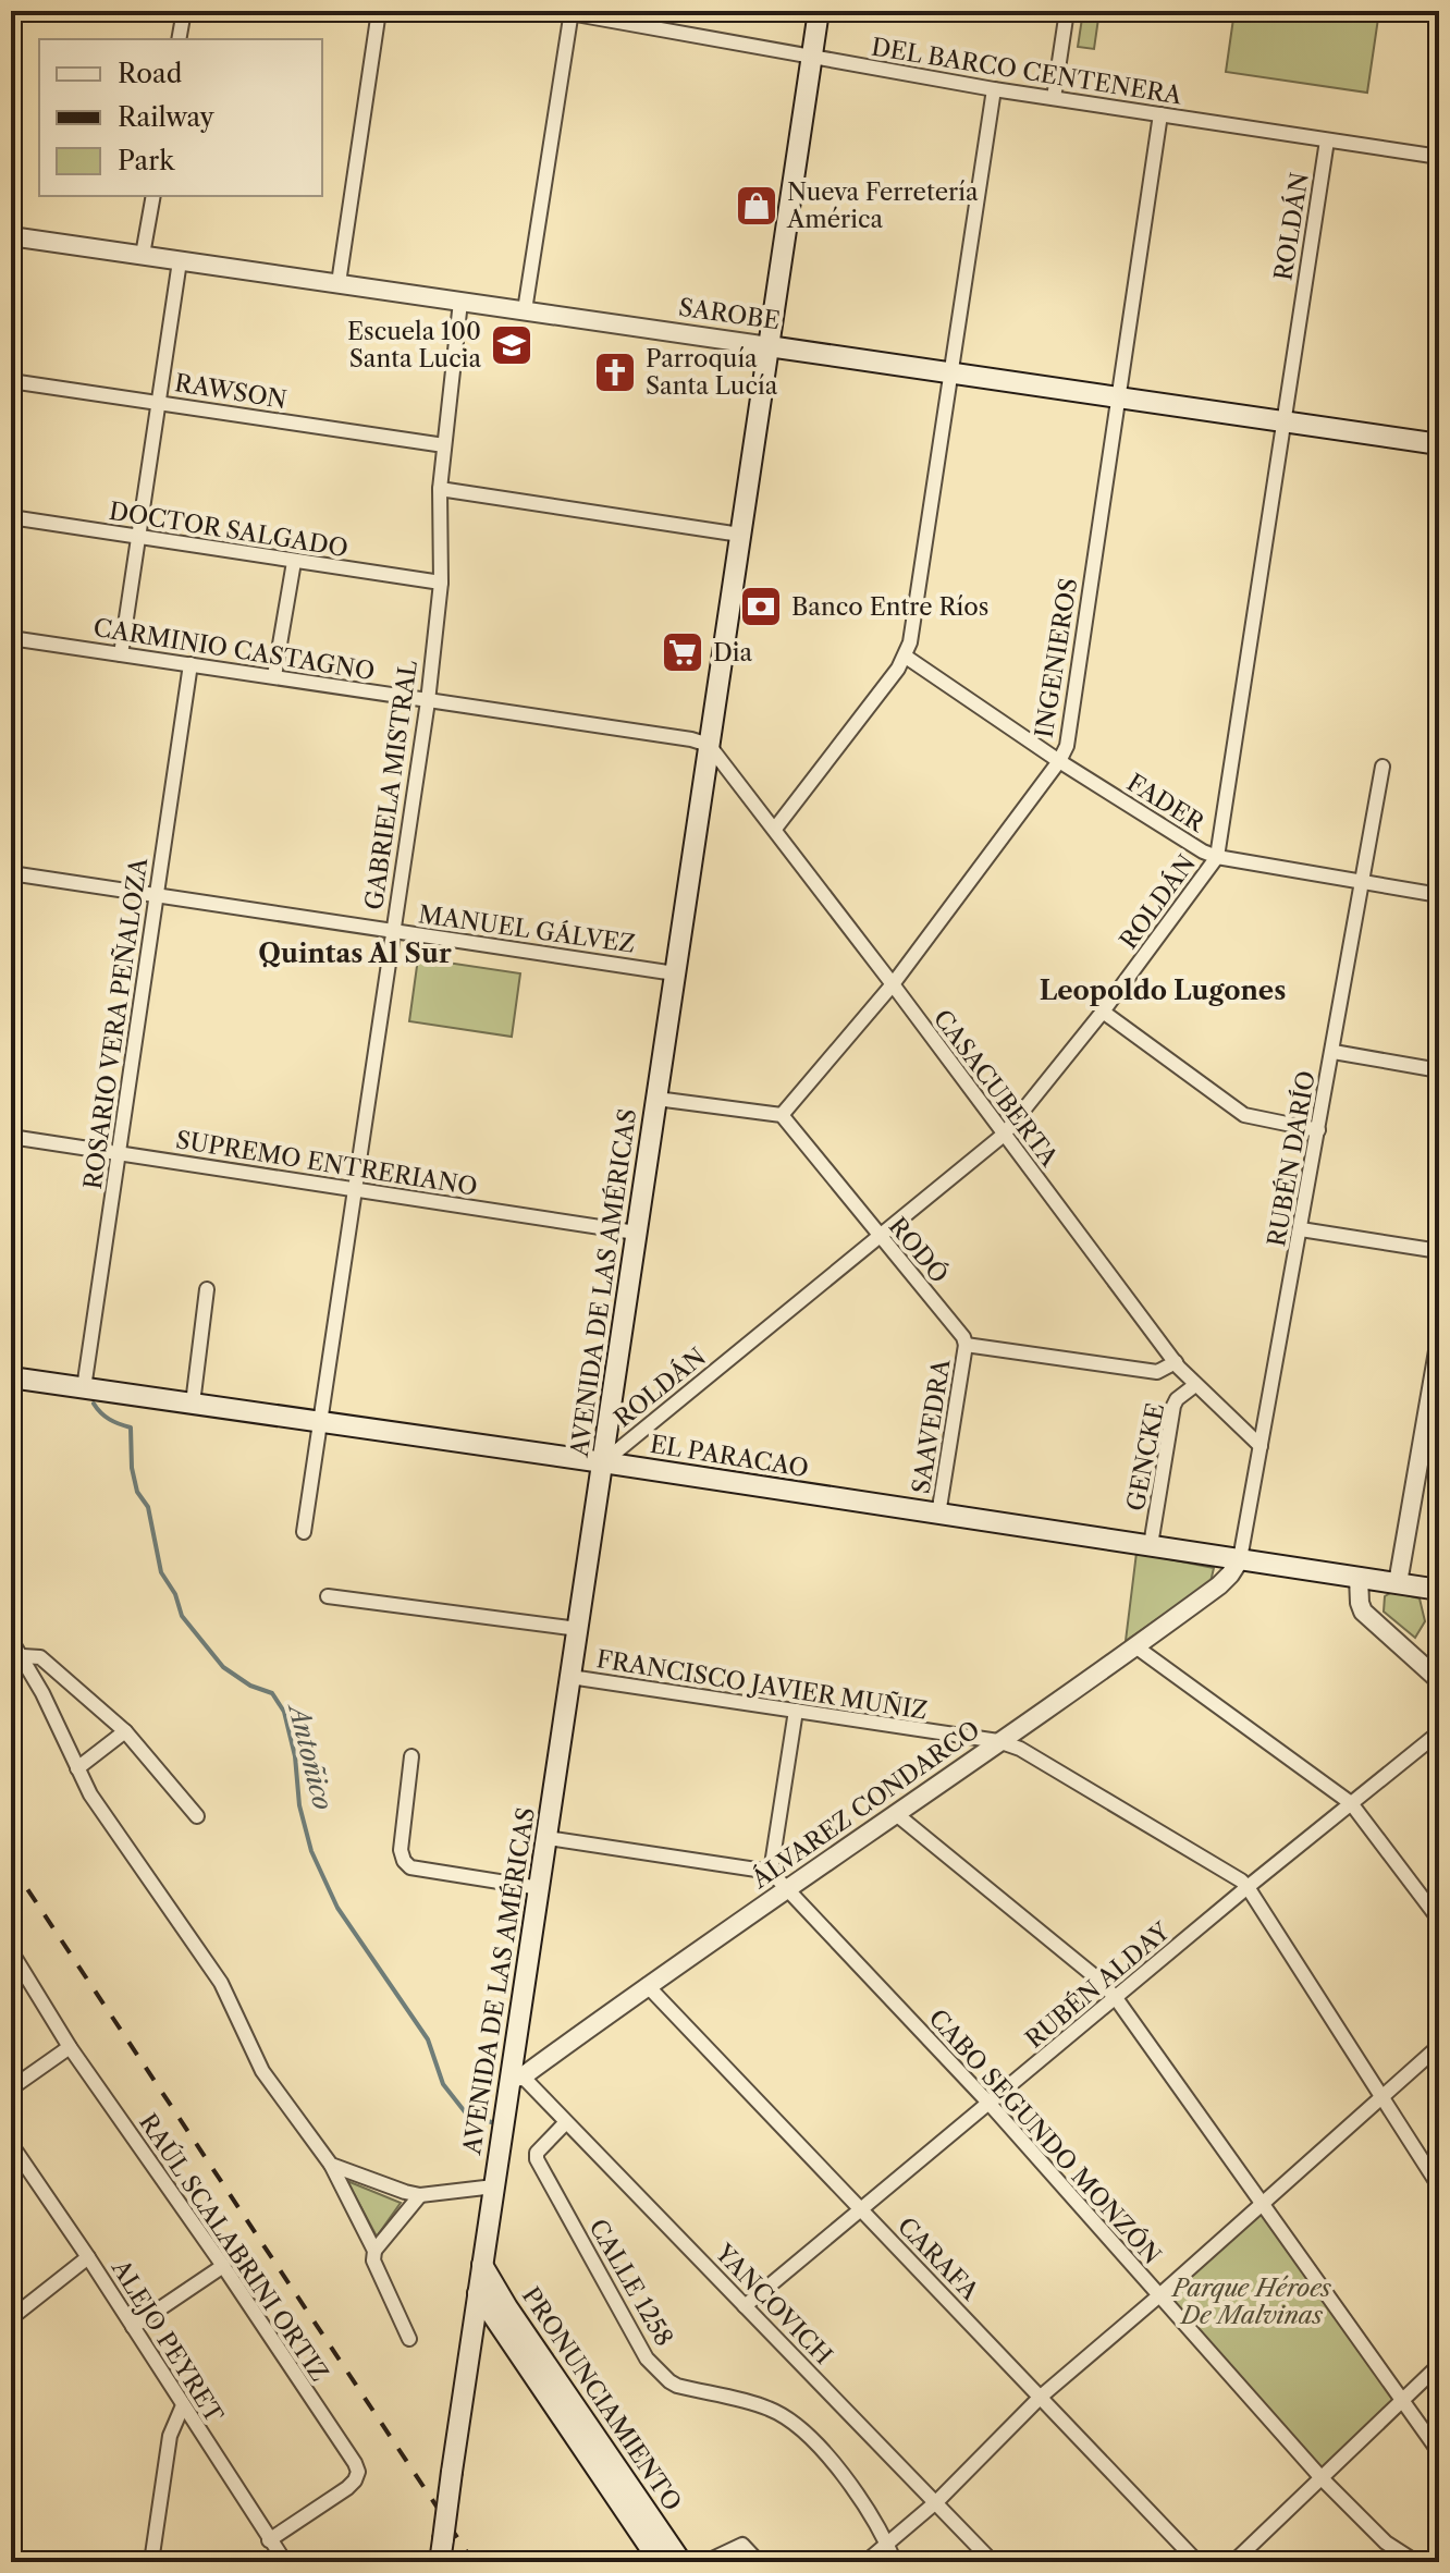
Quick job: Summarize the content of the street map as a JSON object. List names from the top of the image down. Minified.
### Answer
{"streets":{"main road":["SAROBE","AVENIDA DE LAS AMÉRICAS","EL PARACAO","PRONUNCIAMIENTO"],"street":["DEL BARCO CENTENERA","ROLDÁN","RAWSON","DOCTOR SALGADO","CARMINIO CASTAGNO","INGENIEROS","GABRIELA MISTRAL","FADER","MANUEL GÁLVEZ","ROSARIO VERA PEÑALOZA","CASACUBERTA","RUBÉN DARÍO","SUPREMO ENTRERIANO","RODÓ","SAAVEDRA","GENCKE","FRANCISCO JAVIER MUÑIZ","ÁLVAREZ CONDARCO","RUBÉN ALDAY","CABO SEGUNDO MONZÓN","RAÚL SCALABRINI ORTIZ","CARAFA","CALLE 1258","YANCOVICH","ALEJO PEYRET"]},"crossings":[["DEL BARCO CENTENERA","ROLDÁN"],["DEL BARCO CENTENERA","INGENIEROS"],["DEL BARCO CENTENERA","AVENIDA DE LAS AMÉRICAS"],["ROLDÁN","SAROBE"],["ROLDÁN","FADER"],["ROLDÁN","CASACUBERTA"],["ROLDÁN","RODÓ"],["ROLDÁN","AVENIDA DE LAS AMÉRICAS"],["ROLDÁN","EL PARACAO"],["SAROBE","INGENIEROS"],["SAROBE","GABRIELA MISTRAL"],["SAROBE","AVENIDA DE LAS AMÉRICAS"],["RAWSON","GABRIELA MISTRAL"],["DOCTOR SALGADO","GABRIELA MISTRAL"],["CARMINIO CASTAGNO","GABRIELA MISTRAL"],["CARMINIO CASTAGNO","ROSARIO VERA PEÑALOZA"],["CARMINIO CASTAGNO","CASACUBERTA"],["CARMINIO CASTAGNO","AVENIDA DE LAS AMÉRICAS"],["INGENIEROS","FADER"],["INGENIEROS","CASACUBERTA"],["INGENIEROS","RODÓ"],["GABRIELA MISTRAL","MANUEL GÁLVEZ"],["GABRIELA MISTRAL","SUPREMO ENTRERIANO"],["GABRIELA MISTRAL","EL PARACAO"],["FADER","RUBÉN DARÍO"],["MANUEL GÁLVEZ","ROSARIO VERA PEÑALOZA"],["MANUEL GÁLVEZ","AVENIDA DE LAS AMÉRICAS"],["ROSARIO VERA PEÑALOZA","SUPREMO ENTRERIANO"],["ROSARIO VERA PEÑALOZA","EL PARACAO"],["CASACUBERTA","RUBÉN DARÍO"],["CASACUBERTA","AVENIDA DE LAS AMÉRICAS"],["CASACUBERTA","GENCKE"],["RUBÉN DARÍO","EL PARACAO"],["RUBÉN DARÍO","ÁLVAREZ CONDARCO"],["SUPREMO ENTRERIANO","AVENIDA DE LAS AMÉRICAS"],["RODÓ","SAAVEDRA"],["AVENIDA DE LAS AMÉRICAS","EL PARACAO"],["AVENIDA DE LAS AMÉRICAS","FRANCISCO JAVIER MUÑIZ"],["AVENIDA DE LAS AMÉRICAS","ÁLVAREZ CONDARCO"],["AVENIDA DE LAS AMÉRICAS","YANCOVICH"],["AVENIDA DE LAS AMÉRICAS","PRONUNCIAMIENTO"],["SAAVEDRA","EL PARACAO"],["EL PARACAO","GENCKE"],["EL PARACAO","ÁLVAREZ CONDARCO"],["FRANCISCO JAVIER MUÑIZ","ÁLVAREZ CONDARCO"],["FRANCISCO JAVIER MUÑIZ","RUBÉN ALDAY"],["ÁLVAREZ CONDARCO","CABO SEGUNDO MONZÓN"],["ÁLVAREZ CONDARCO","CARAFA"],["ÁLVAREZ CONDARCO","YANCOVICH"],["RUBÉN ALDAY","CABO SEGUNDO MONZÓN"],["RUBÉN ALDAY","CARAFA"],["RUBÉN ALDAY","YANCOVICH"],["RAÚL SCALABRINI ORTIZ","ALEJO PEYRET"],["CALLE 1258","YANCOVICH"]],"districts":["Quintas Al Sur","Leopoldo Lugones"],"water":["Antoñico"],"parks":["Parque Héroes De Malvinas"],"places":{"shop":["Nueva Ferretería América"],"school or university":["Escuela 100 Santa Lucia"],"church":["Parroquía Santa Lucía"],"bank":["Banco Entre Ríos"],"supermarket":["Dia"]},"legend":["Road","Railway","Park"]}
